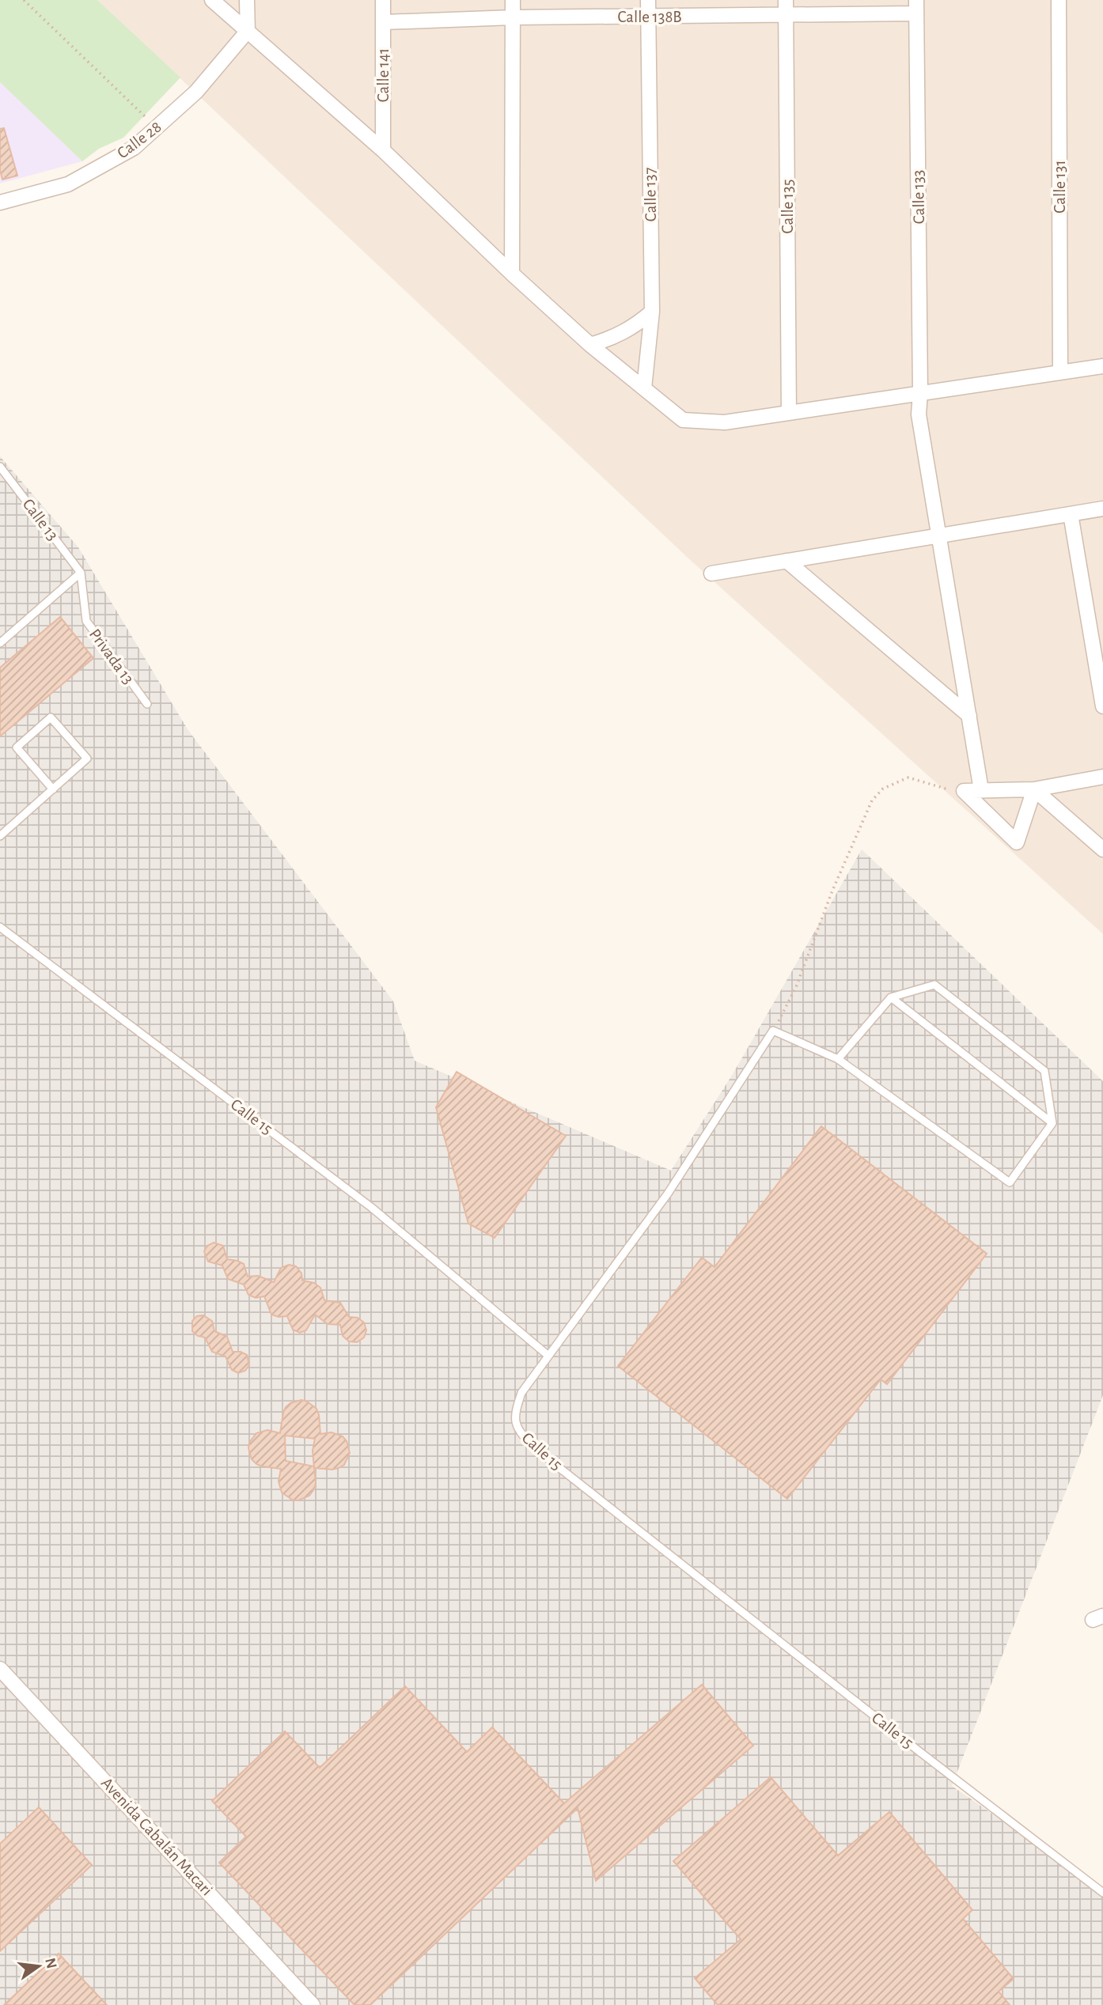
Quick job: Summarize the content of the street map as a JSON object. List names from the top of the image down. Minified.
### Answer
{"streets":{"street":["Calle 138B","Calle 141","Calle 28","Calle 131","Calle 137","Calle 133","Calle 135","Avenida Cabalán Macari"],"lane":["Calle 13","Privada 13","Calle 15"]},"crossings":[["Calle 138B","Calle 141"],["Calle 138B","Calle 137"],["Calle 138B","Calle 133"],["Calle 138B","Calle 135"],["Calle 13","Privada 13"]],"north":"right"}
